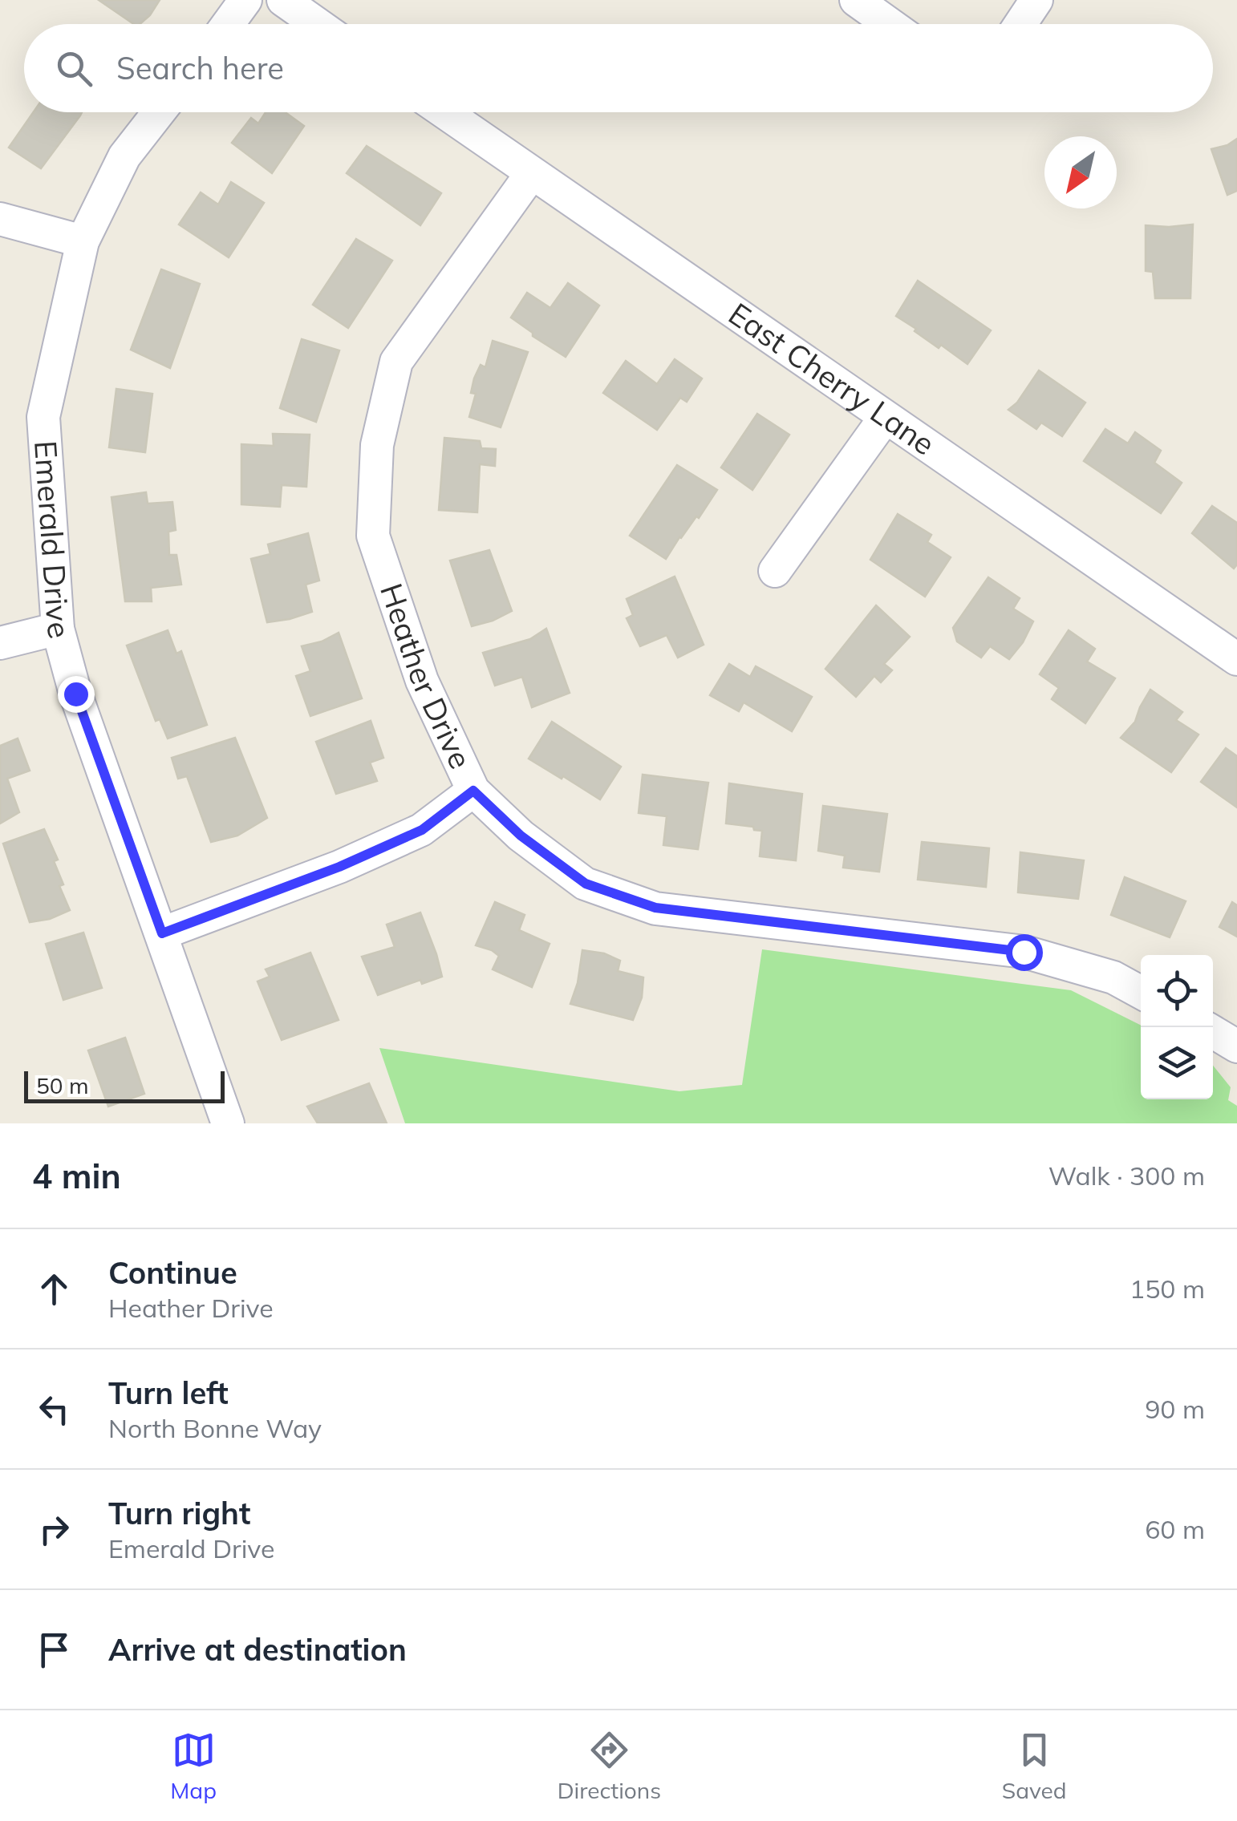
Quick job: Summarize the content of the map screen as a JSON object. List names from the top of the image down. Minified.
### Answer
{"streets":{"street":["East Cherry Lane","Emerald Drive","Heather Drive"]},"crossings":[["East Cherry Lane","Heather Drive"]],"scale_bar":"50 m","north":"bottom left","page":{"search":"Search here","scale":"50 m","heading":["4 min","Walk · 300 m"],"list":[["Continue","Heather Drive","150 m"],["Turn left","North Bonne Way","90 m"],["Turn right","Emerald Drive","60 m"],"Arrive at destination"],"nav":["Map","Directions","Saved"]}}
